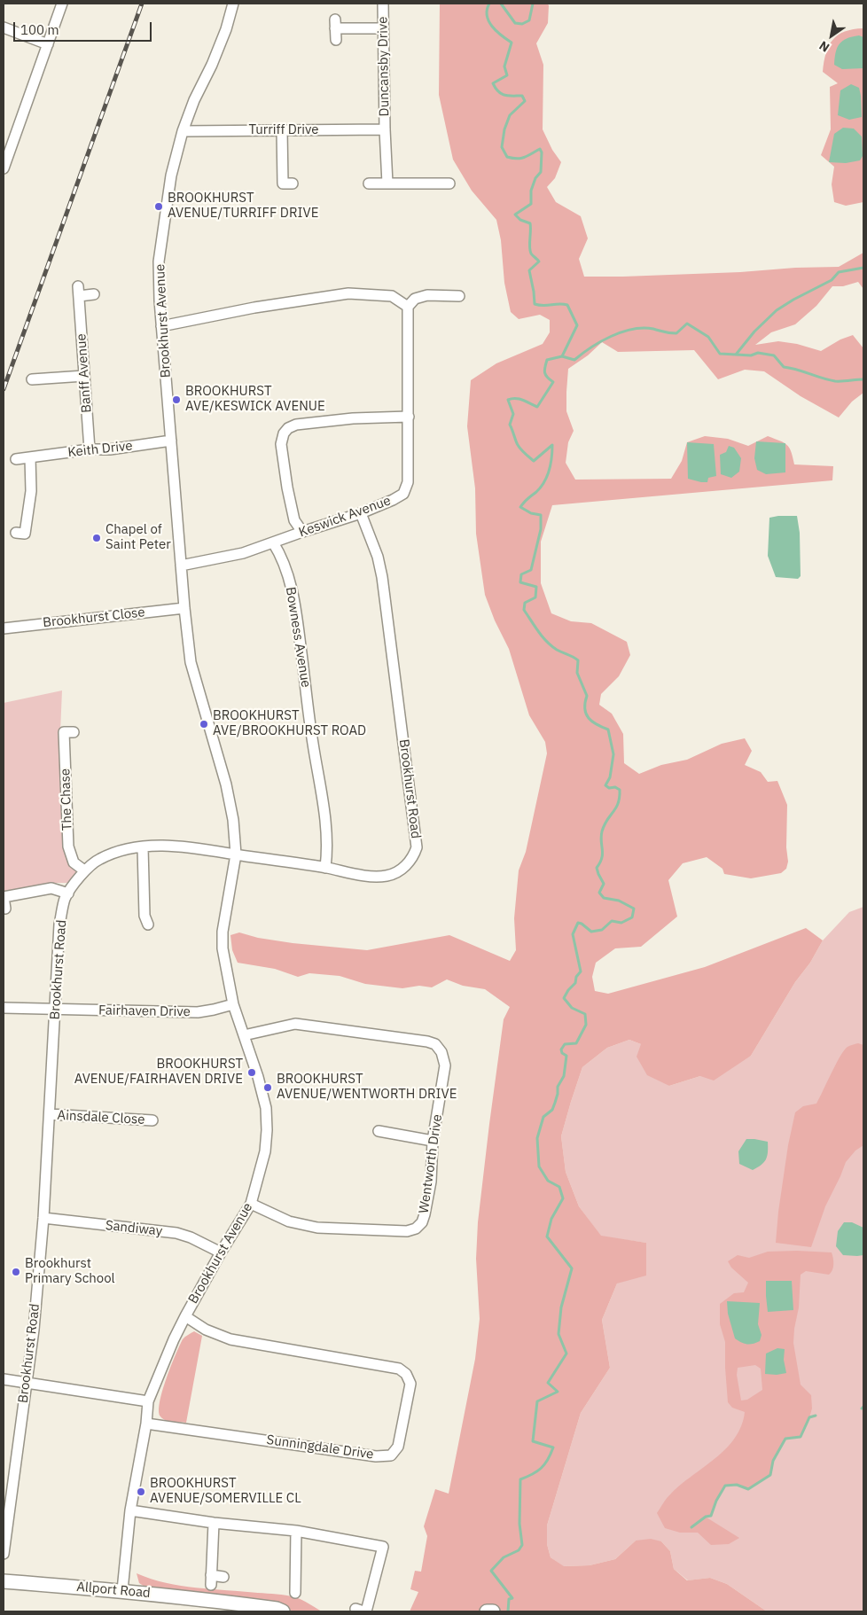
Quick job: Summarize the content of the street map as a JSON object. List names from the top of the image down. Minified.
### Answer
{"streets":{"street":["Duncansby Drive","Turriff Drive","Brookhurst Avenue","Banff Avenue","Keith Drive","Keswick Avenue","Brookhurst Close","Bowness Avenue","Brookhurst Road","The Chase","Fairhaven Drive","Ainsdale Close","Wentworth Drive","Sandiway","Sunningdale Drive","Allport Road"]},"crossings":[["Duncansby Drive","Turriff Drive"],["Turriff Drive","Brookhurst Avenue"],["Brookhurst Avenue","Keith Drive"],["Brookhurst Avenue","Keswick Avenue"],["Brookhurst Avenue","Brookhurst Close"],["Brookhurst Avenue","Brookhurst Road"],["Brookhurst Avenue","Fairhaven Drive"],["Brookhurst Avenue","Wentworth Drive"],["Brookhurst Avenue","Sandiway"],["Brookhurst Avenue","Sunningdale Drive"],["Brookhurst Avenue","Allport Road"],["Banff Avenue","Keith Drive"],["Keswick Avenue","Bowness Avenue"],["Keswick Avenue","Brookhurst Road"],["Bowness Avenue","Brookhurst Road"],["Brookhurst Road","The Chase"],["Brookhurst Road","Fairhaven Drive"],["Brookhurst Road","Ainsdale Close"],["Brookhurst Road","Sandiway"]],"places":["BROOKHURST AVENUE/TURRIFF DRIVE","BROOKHURST AVE/KESWICK AVENUE","Chapel of Saint Peter","BROOKHURST AVE/BROOKHURST ROAD","BROOKHURST AVENUE/FAIRHAVEN DRIVE","BROOKHURST AVENUE/WENTWORTH DRIVE","Brookhurst Primary School","BROOKHURST AVENUE/SOMERVILLE CL"],"scale_bar":"100 m","north":"bottom left"}
